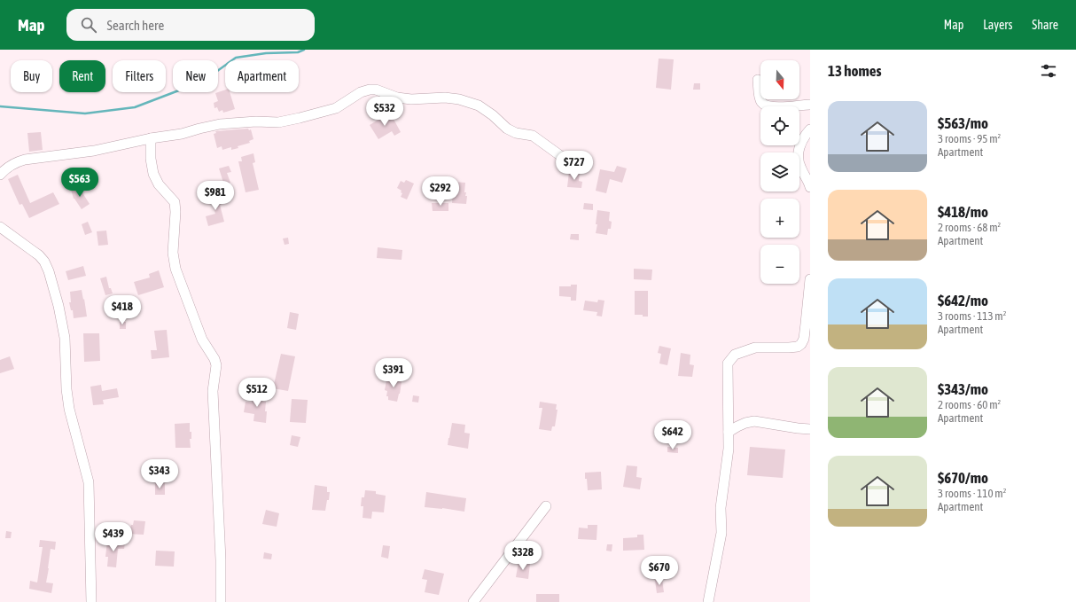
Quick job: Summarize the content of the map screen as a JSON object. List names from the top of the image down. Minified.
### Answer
{"north":"bottom","page":{"header":"Map","search":"Search here","nav":["Map","Layers","Share"],"heading":"13 homes","map_buttons":["+","−"],"chip":["Buy","Rent","Filters","New","Apartment"],"list":[{"name":"$563/mo","note":"3 rooms · 95 m² · Apartment"},{"name":"$418/mo","note":"2 rooms · 68 m² · Apartment"},{"name":"$642/mo","note":"3 rooms · 113 m² · Apartment"},{"name":"$343/mo","note":"2 rooms · 60 m² · Apartment"},{"name":"$670/mo","note":"3 rooms · 110 m² · Apartment"}],"price":["$532","$727","$563","$292","$981","$418","$391","$512","$642","$343","$439","$328","$670"]}}
